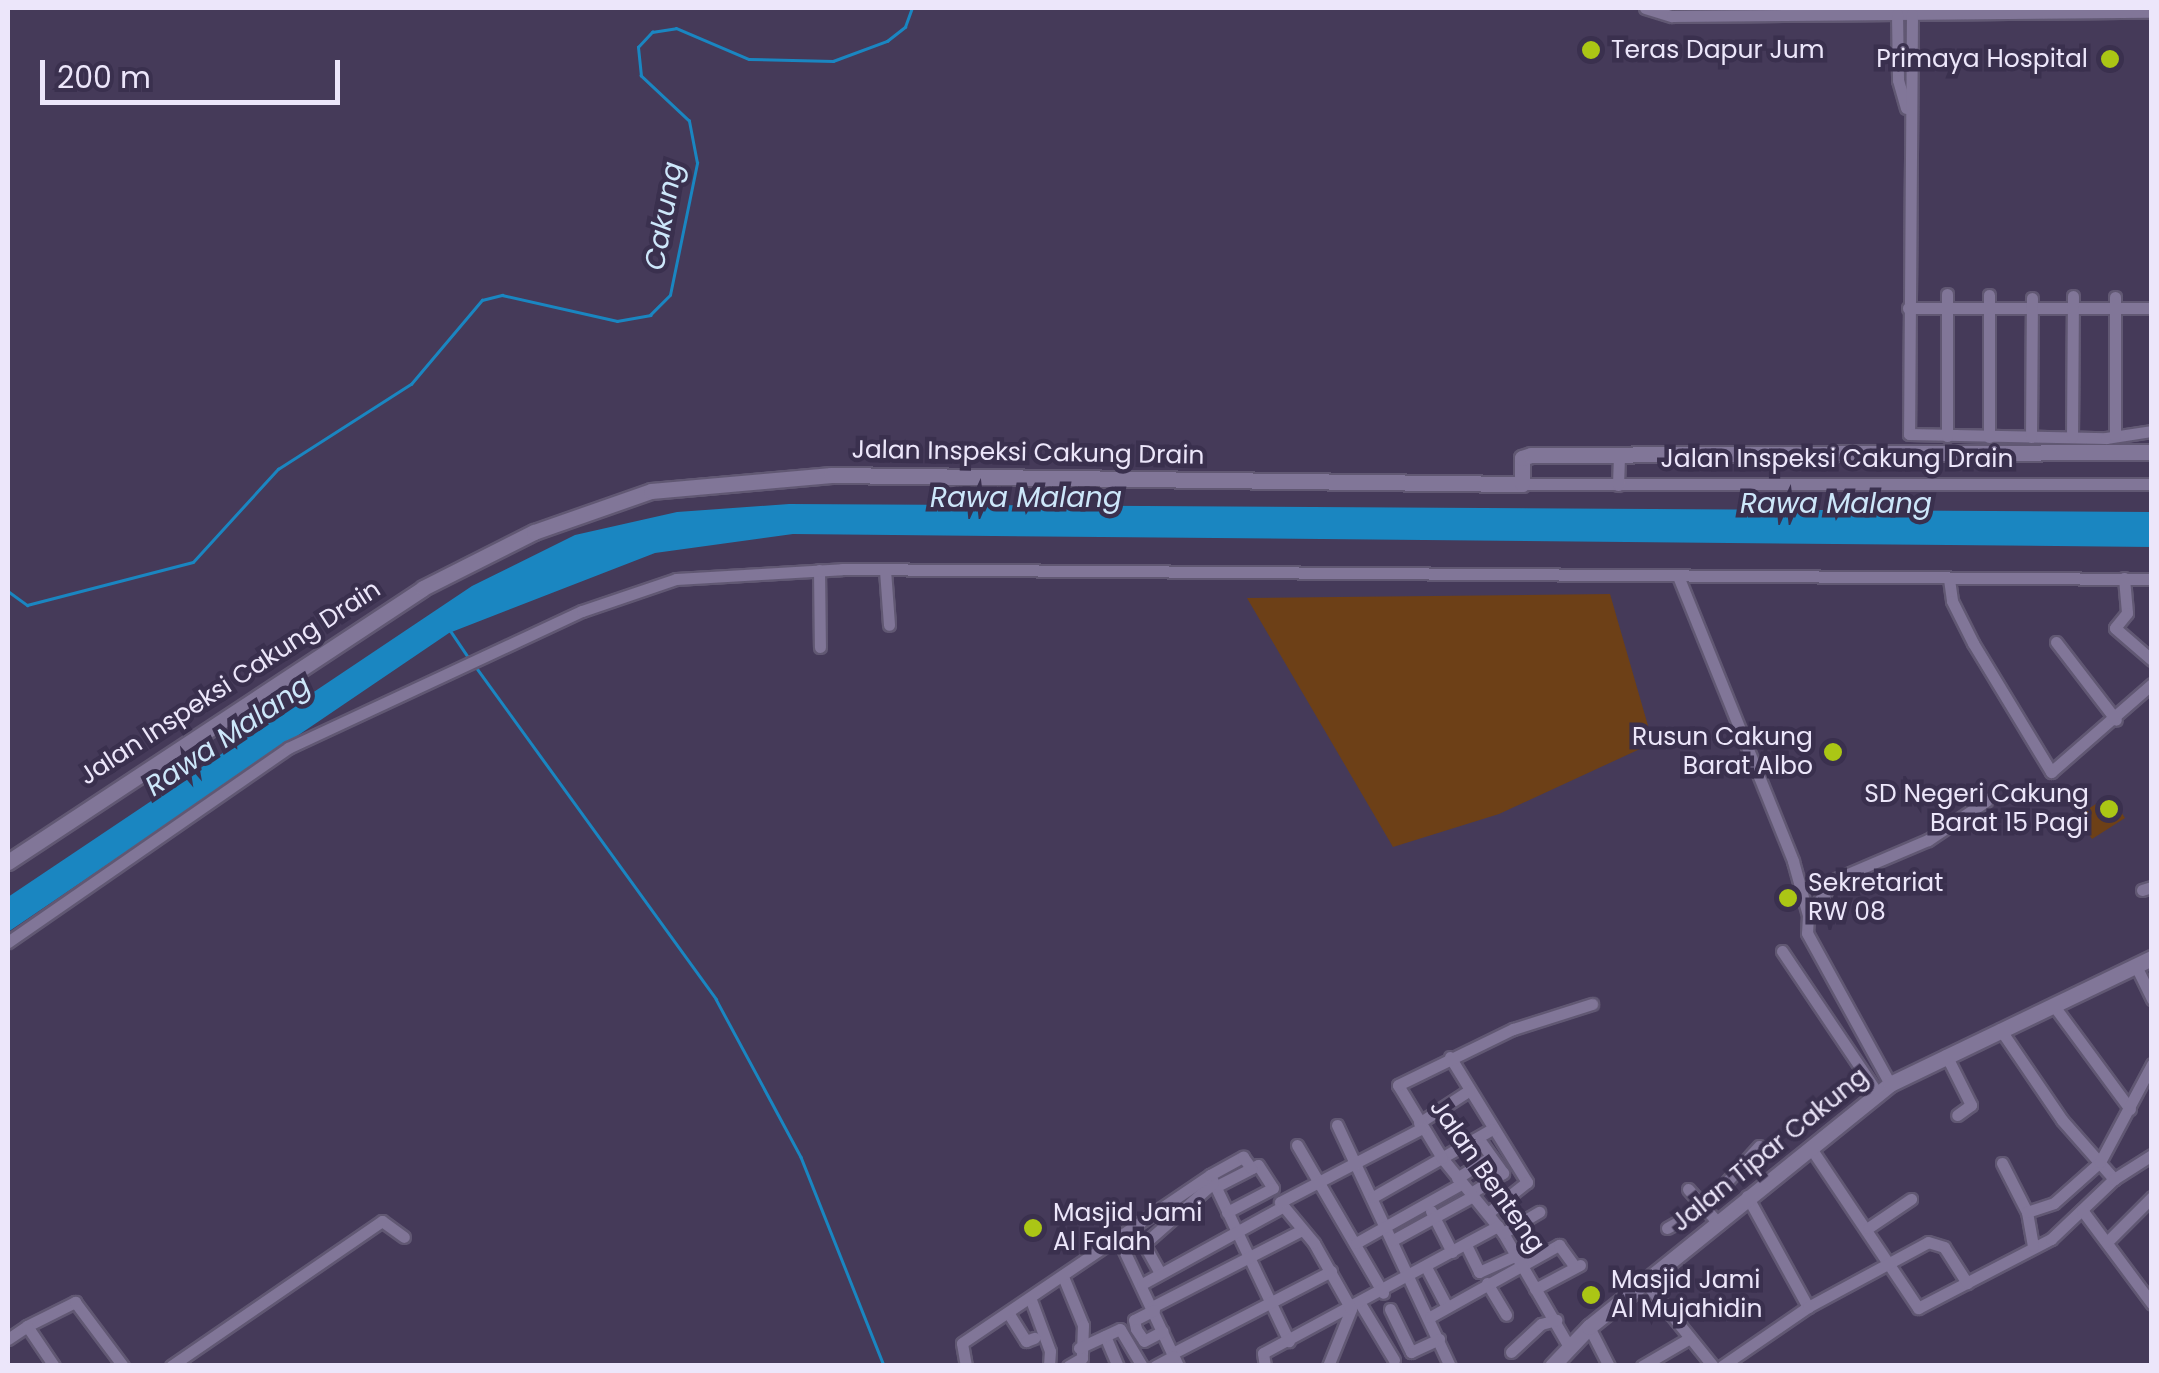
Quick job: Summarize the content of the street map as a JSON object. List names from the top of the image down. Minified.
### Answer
{"streets":{"street":["Jalan Inspeksi Cakung Drain","Jalan Tipar Cakung","Jalan Benteng"]},"crossings":[["Jalan Tipar Cakung","Jalan Benteng"]],"water":["Cakung","Rawa Malang"],"places":["Teras Dapur Jum","Primaya Hospital","Rusun Cakung Barat Albo","SD Negeri Cakung Barat 15 Pagi","Sekretariat RW 08","Masjid Jami Al Falah","Masjid Jami Al Mujahidin"],"scale_bar":"200 m"}
